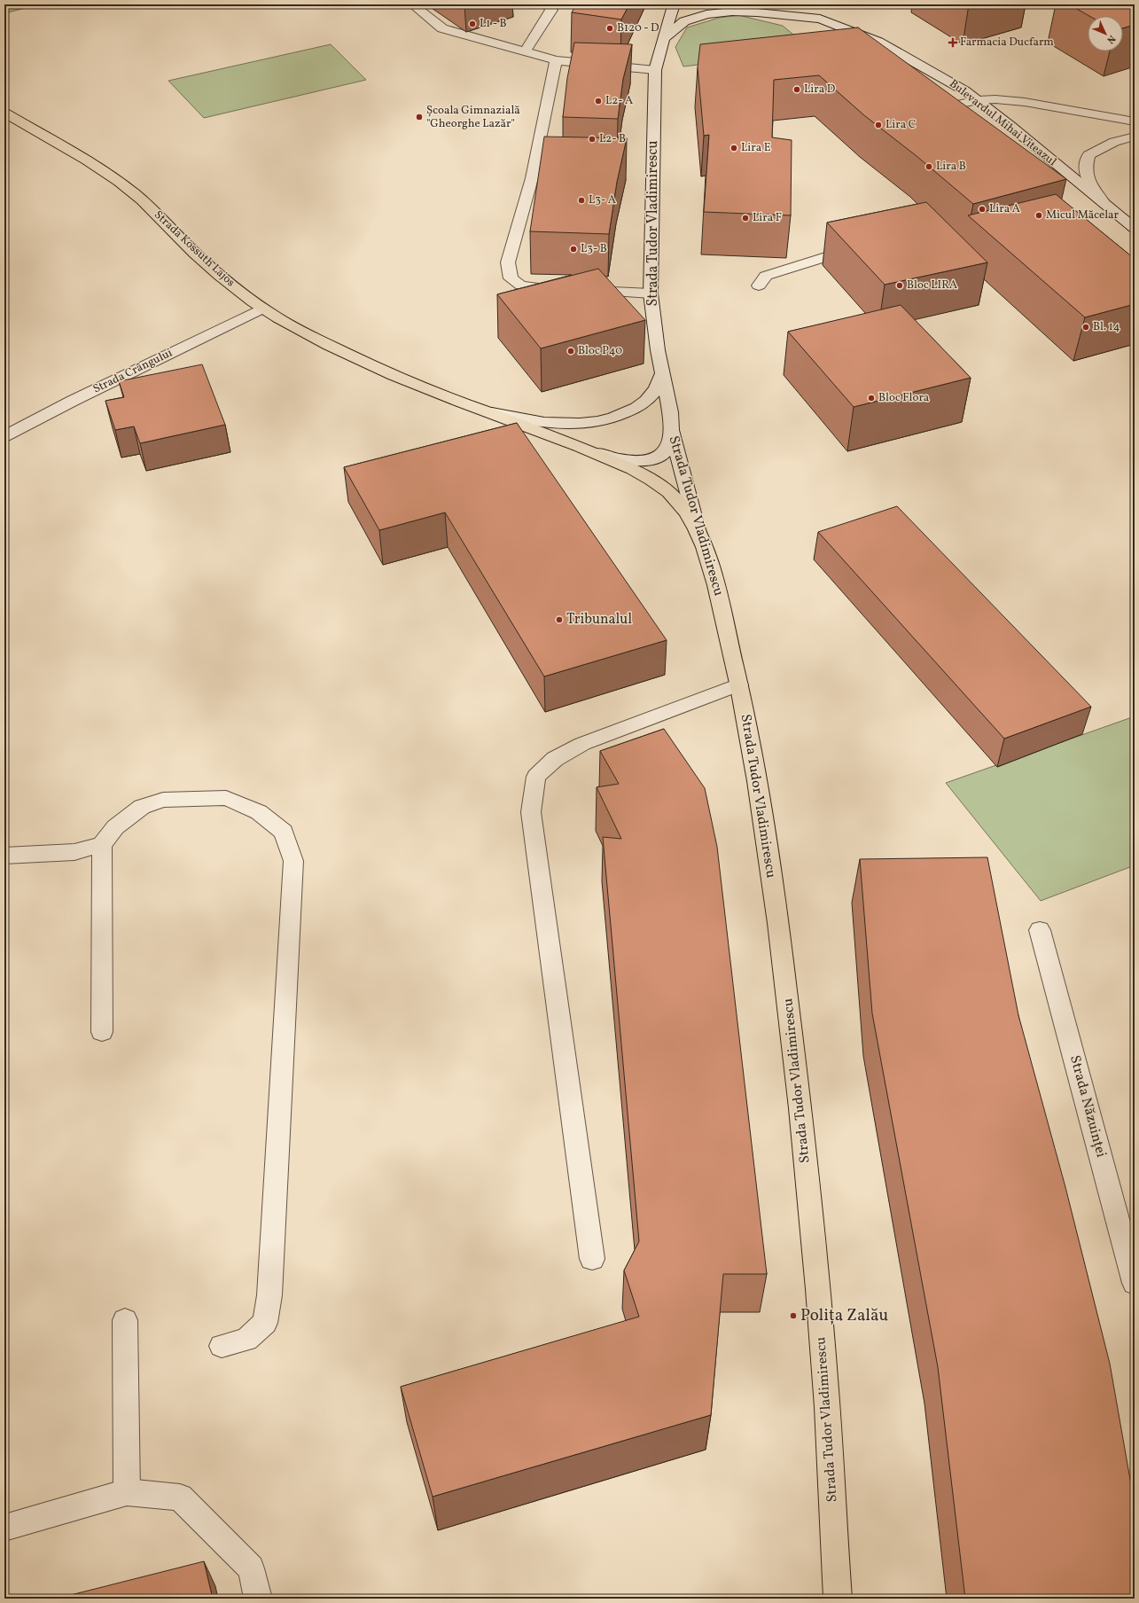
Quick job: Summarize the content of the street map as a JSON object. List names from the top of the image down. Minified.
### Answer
{"streets":{"main road":["Strada Tudor Vladimirescu","Strada Kossuth Lajos"],"street":["Bulevardul Mihai Viteazul","Strada Crângului","Strada Năzuinței"]},"crossings":[["Strada Tudor Vladimirescu","Strada Kossuth Lajos"],["Strada Kossuth Lajos","Strada Crângului"]],"places":{"other":["L1 - B","B120 - D","Lira D","L2- A","Școala Gimnazială \"Gheorghe Lazăr\"","Lira C","L2- B","Lira E","Lira B","L3- A","Lira A","Micul Măcelar","Lira F","L3- B","Bloc LIRA","Bl. 14","Bloc P40","Bloc Flora","Tribunalul","Polița Zalău"],"health":["Farmacia Ducfarm"]},"north":"bottom right"}
